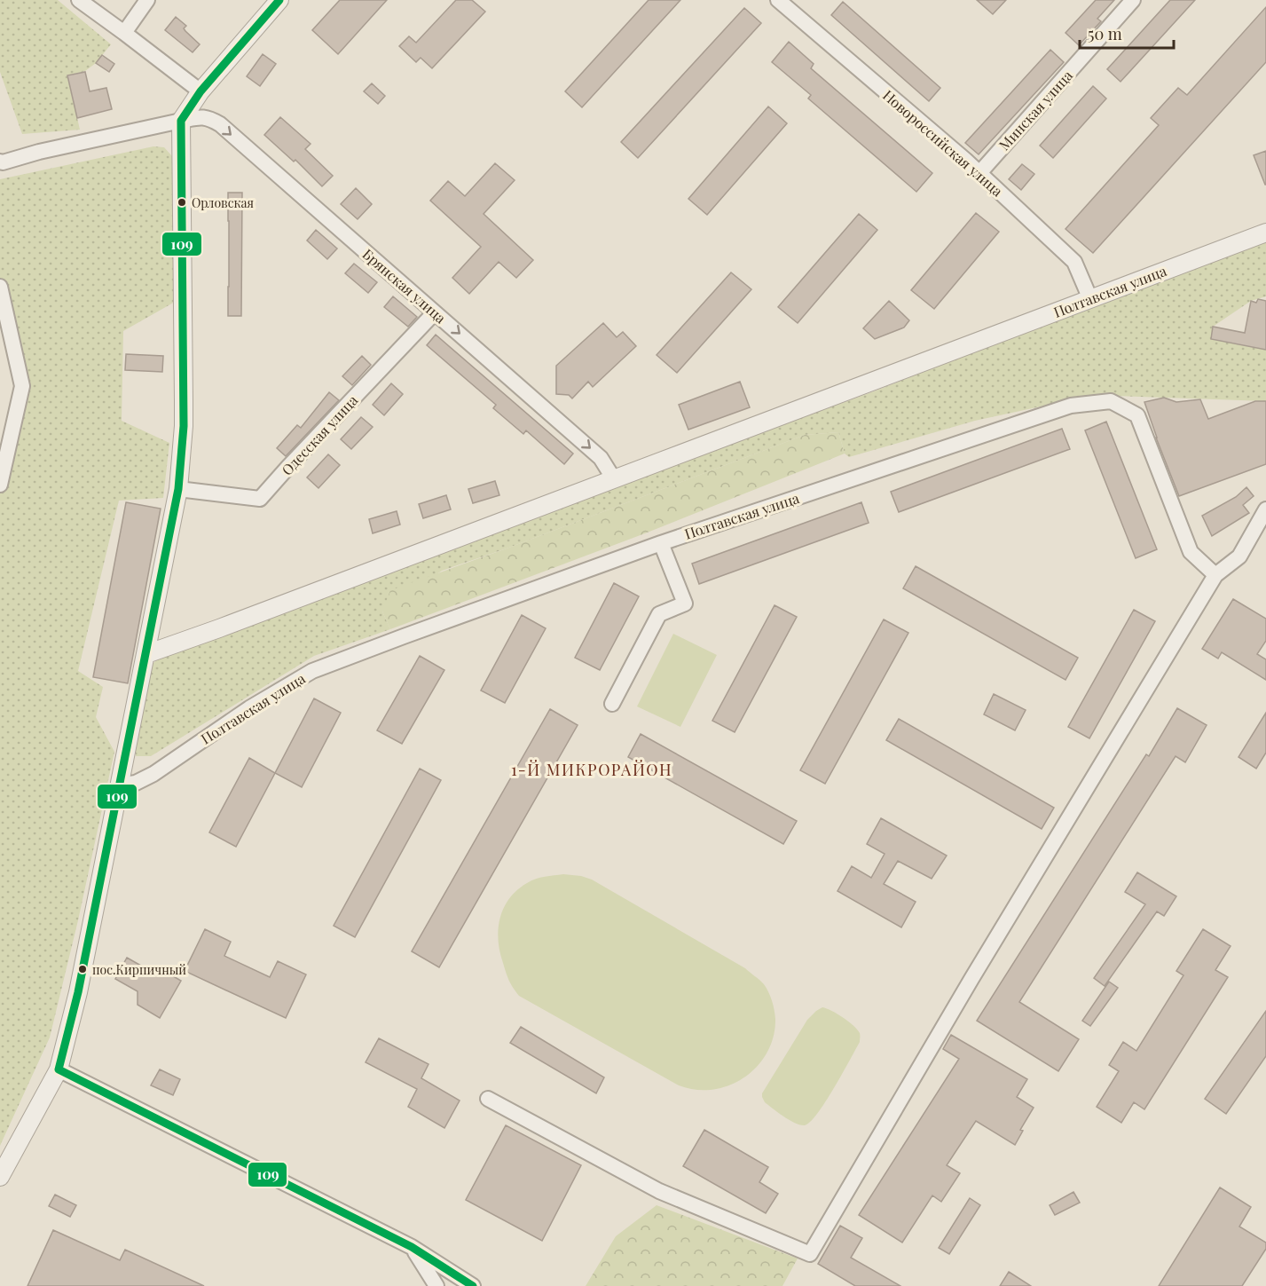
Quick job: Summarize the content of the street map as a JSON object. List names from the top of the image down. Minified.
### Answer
{"streets":{"street":["Минская улица","Новороссийская улица","Брянская улица","Полтавская улица","Одесская улица"]},"crossings":[["Минская улица","Новороссийская улица"],["Новороссийская улица","Полтавская улица"],["Брянская улица","Полтавская улица"],["Брянская улица","Одесская улица"]],"one_way":["Брянская улица"],"districts":["1-Й МИКРОРАЙОН"],"places":["Орловская","пос.Кирпичный"],"lines":["transit line 109"],"scale_bar":"50 m"}
